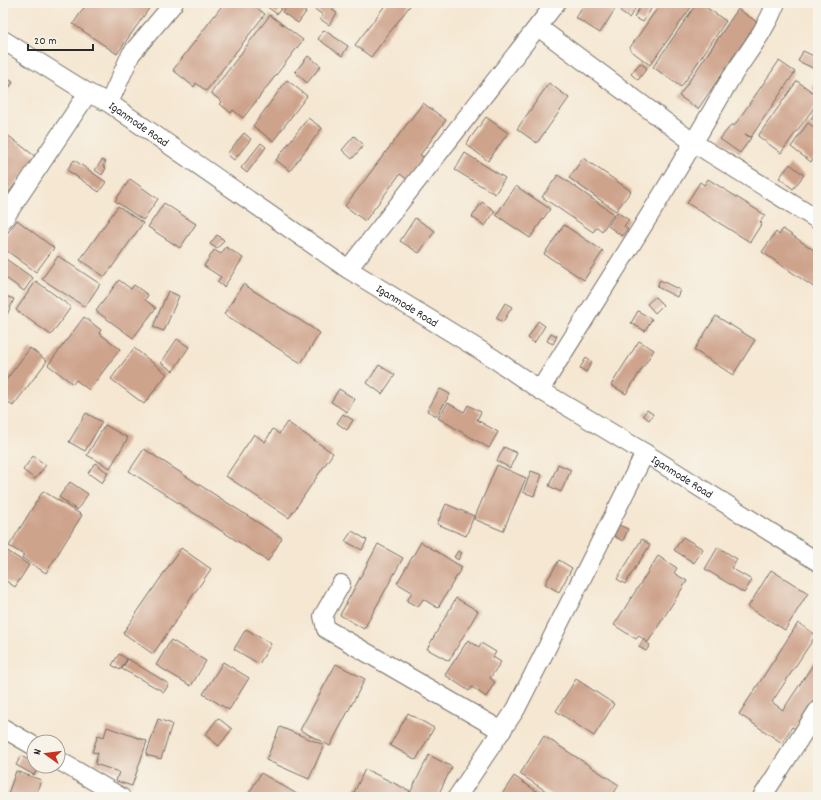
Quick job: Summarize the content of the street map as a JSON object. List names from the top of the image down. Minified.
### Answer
{"streets":{"street":["Iganmode Road"]},"scale_bar":"20 m","north":"left"}
